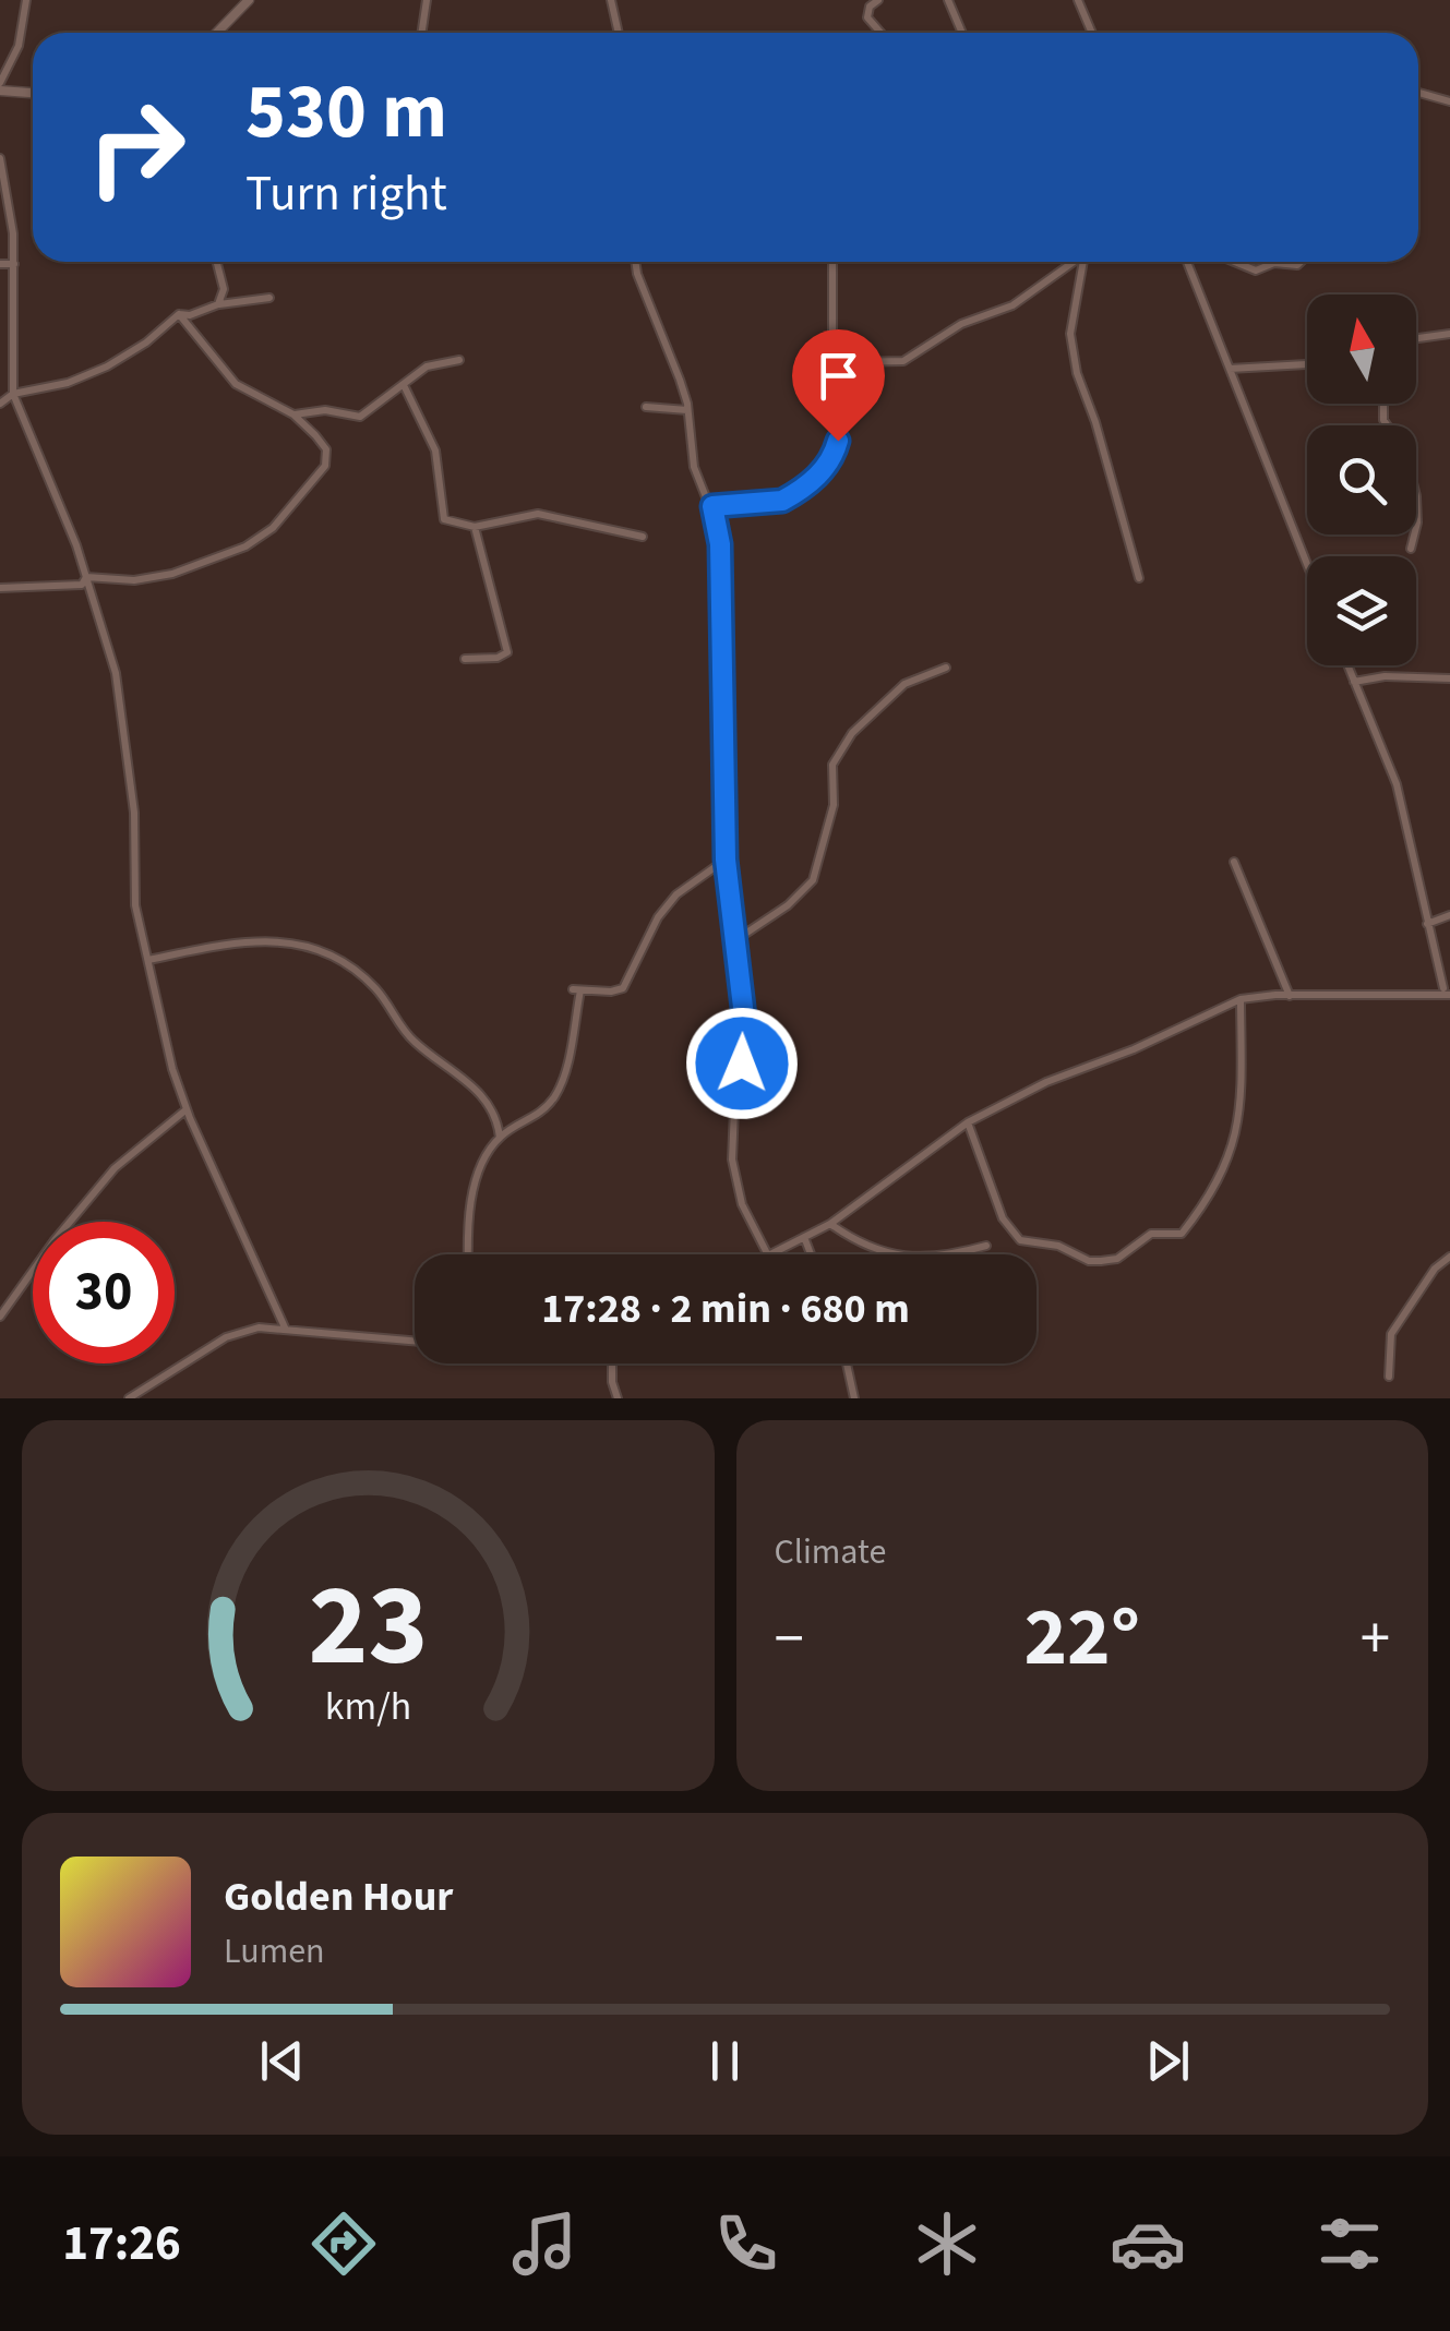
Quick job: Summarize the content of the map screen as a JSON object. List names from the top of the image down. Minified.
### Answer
{"north":"top","page":{"turn":["530 m","Turn right"],"limit":"30","trip":"17:28 · 2 min · 680 m","tile":"Climate","heat":["−","22°","+"],"song":["Golden Hour","Lumen"],"tabs":"17:26","gauge":["23","km/h"]}}
